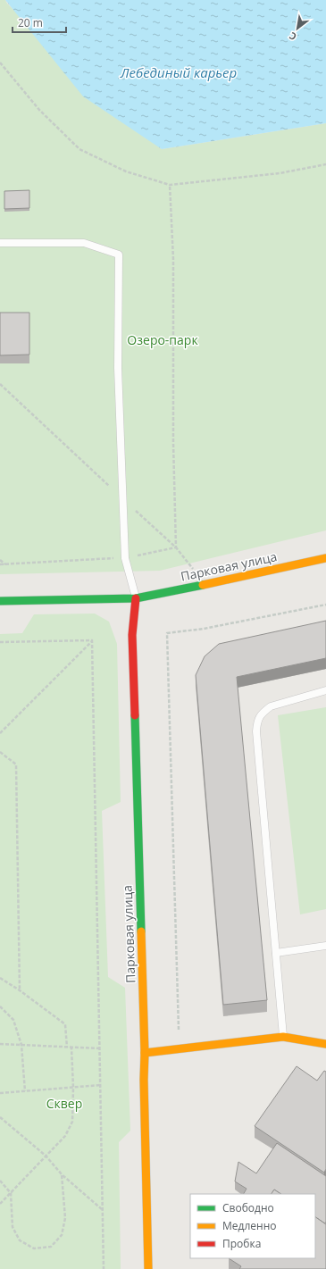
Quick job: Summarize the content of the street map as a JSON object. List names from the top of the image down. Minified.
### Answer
{"streets":{"street":["Парковая улица"]},"water":["Лебединый карьер"],"parks":["Озеро-парк","Сквер"],"legend":["Свободно","Медленно","Пробка"],"scale_bar":"20 m","north":"bottom left"}
